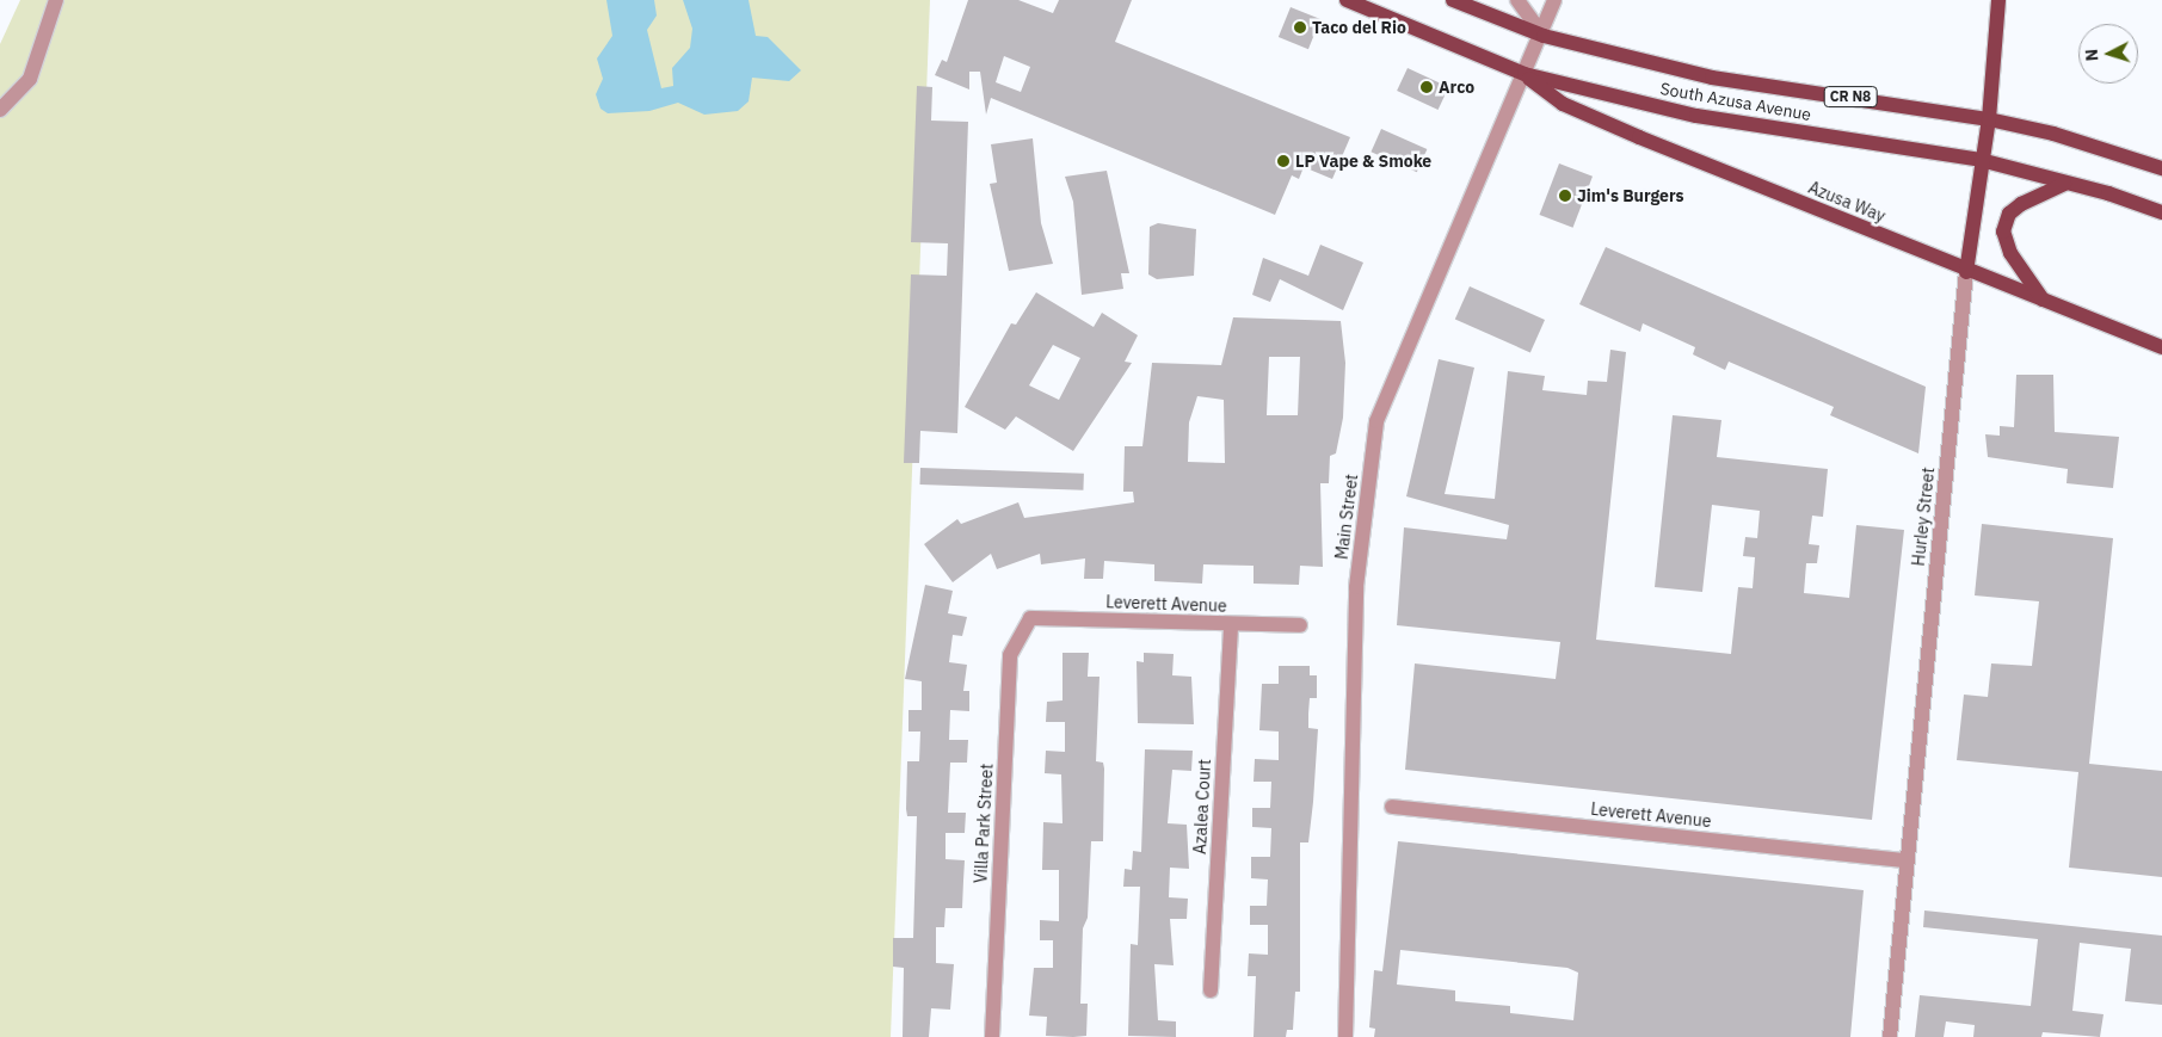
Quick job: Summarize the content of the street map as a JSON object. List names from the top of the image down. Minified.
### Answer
{"streets":{"main road":["CR N8","South Azusa Avenue","Azusa Way","Hurley Street"],"street":["Main Street","Leverett Avenue","Azalea Court","Villa Park Street"]},"crossings":[["South Azusa Avenue","Azusa Way"],["South Azusa Avenue","Main Street"],["South Azusa Avenue","Hurley Street"],["Azusa Way","Main Street"],["Azusa Way","Hurley Street"],["Hurley Street","Leverett Avenue"],["Leverett Avenue","Azalea Court"],["Leverett Avenue","Villa Park Street"]],"places":["Taco del Rio","Arco","LP Vape & Smoke","Jim's Burgers"],"north":"left"}
